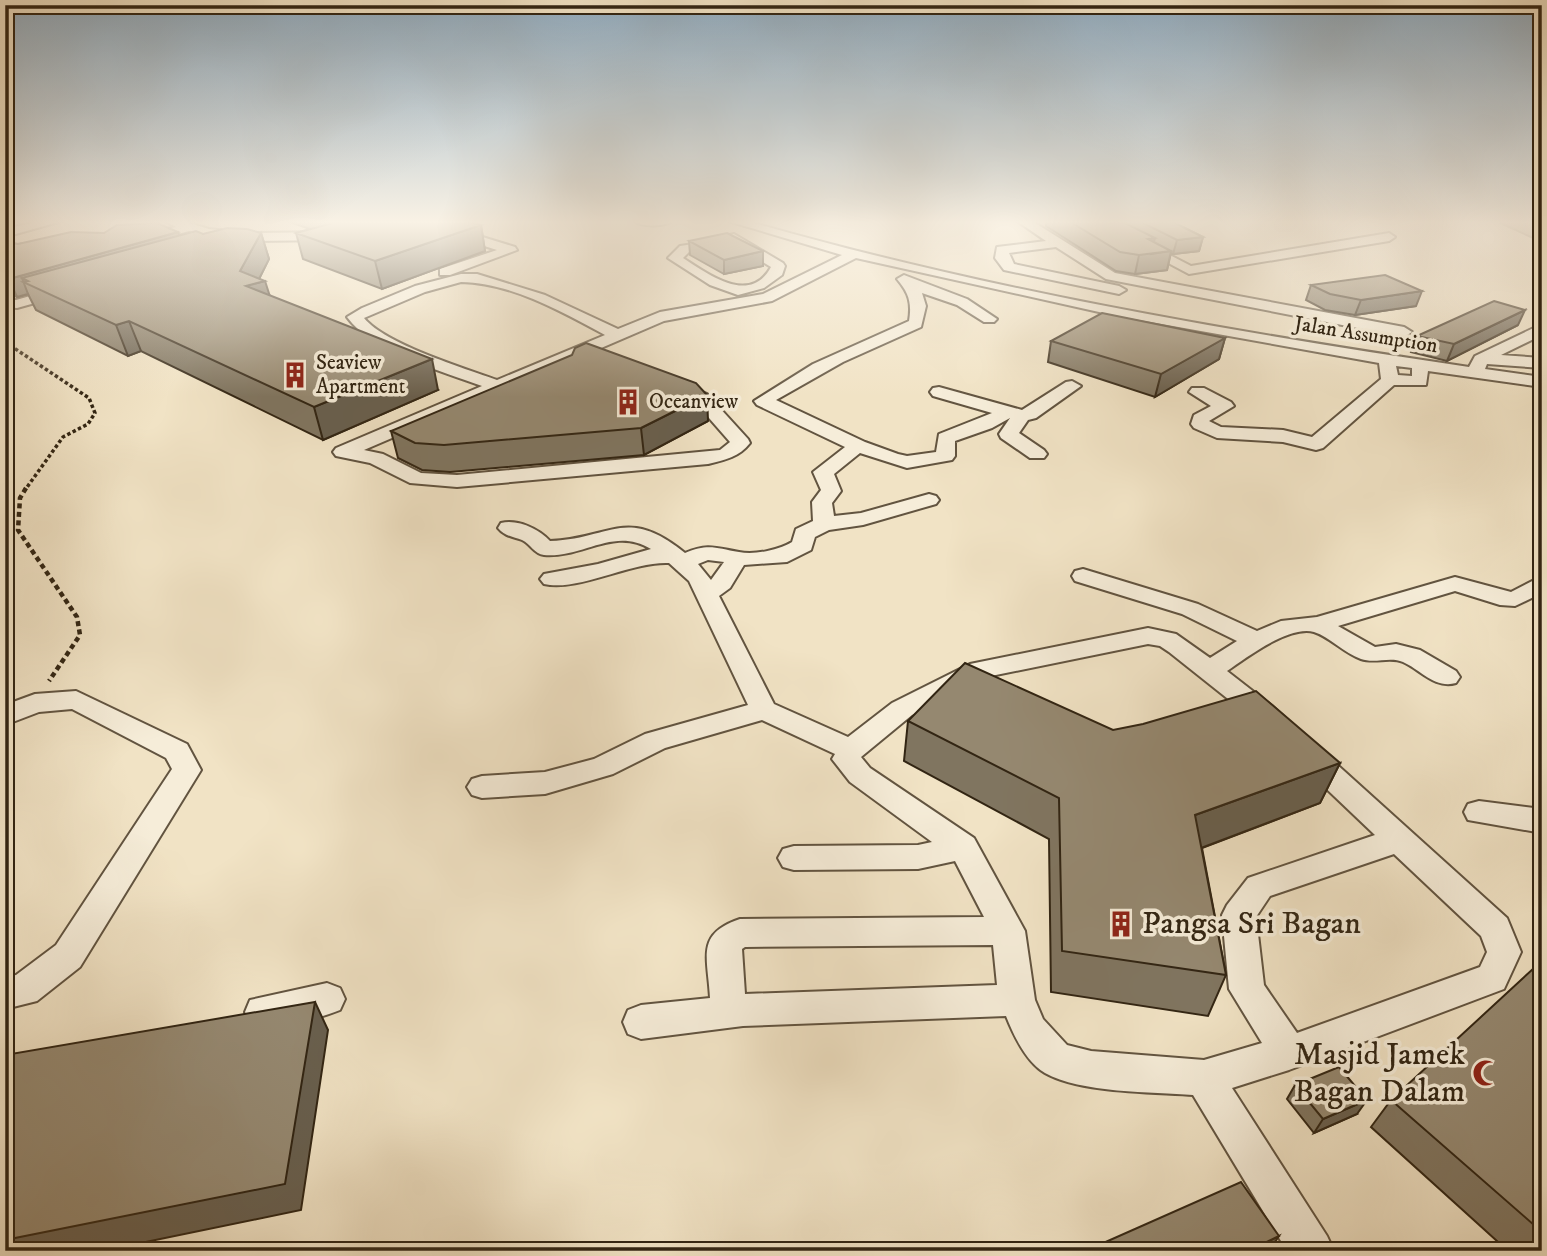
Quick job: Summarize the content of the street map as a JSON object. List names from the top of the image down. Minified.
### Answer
{"streets":{"street":["Jalan Assumption"]},"places":{"building":["Seaview Apartment","Oceanview","Pangsa Sri Bagan"],"mosque":["Masjid Jamek Bagan Dalam"]}}
